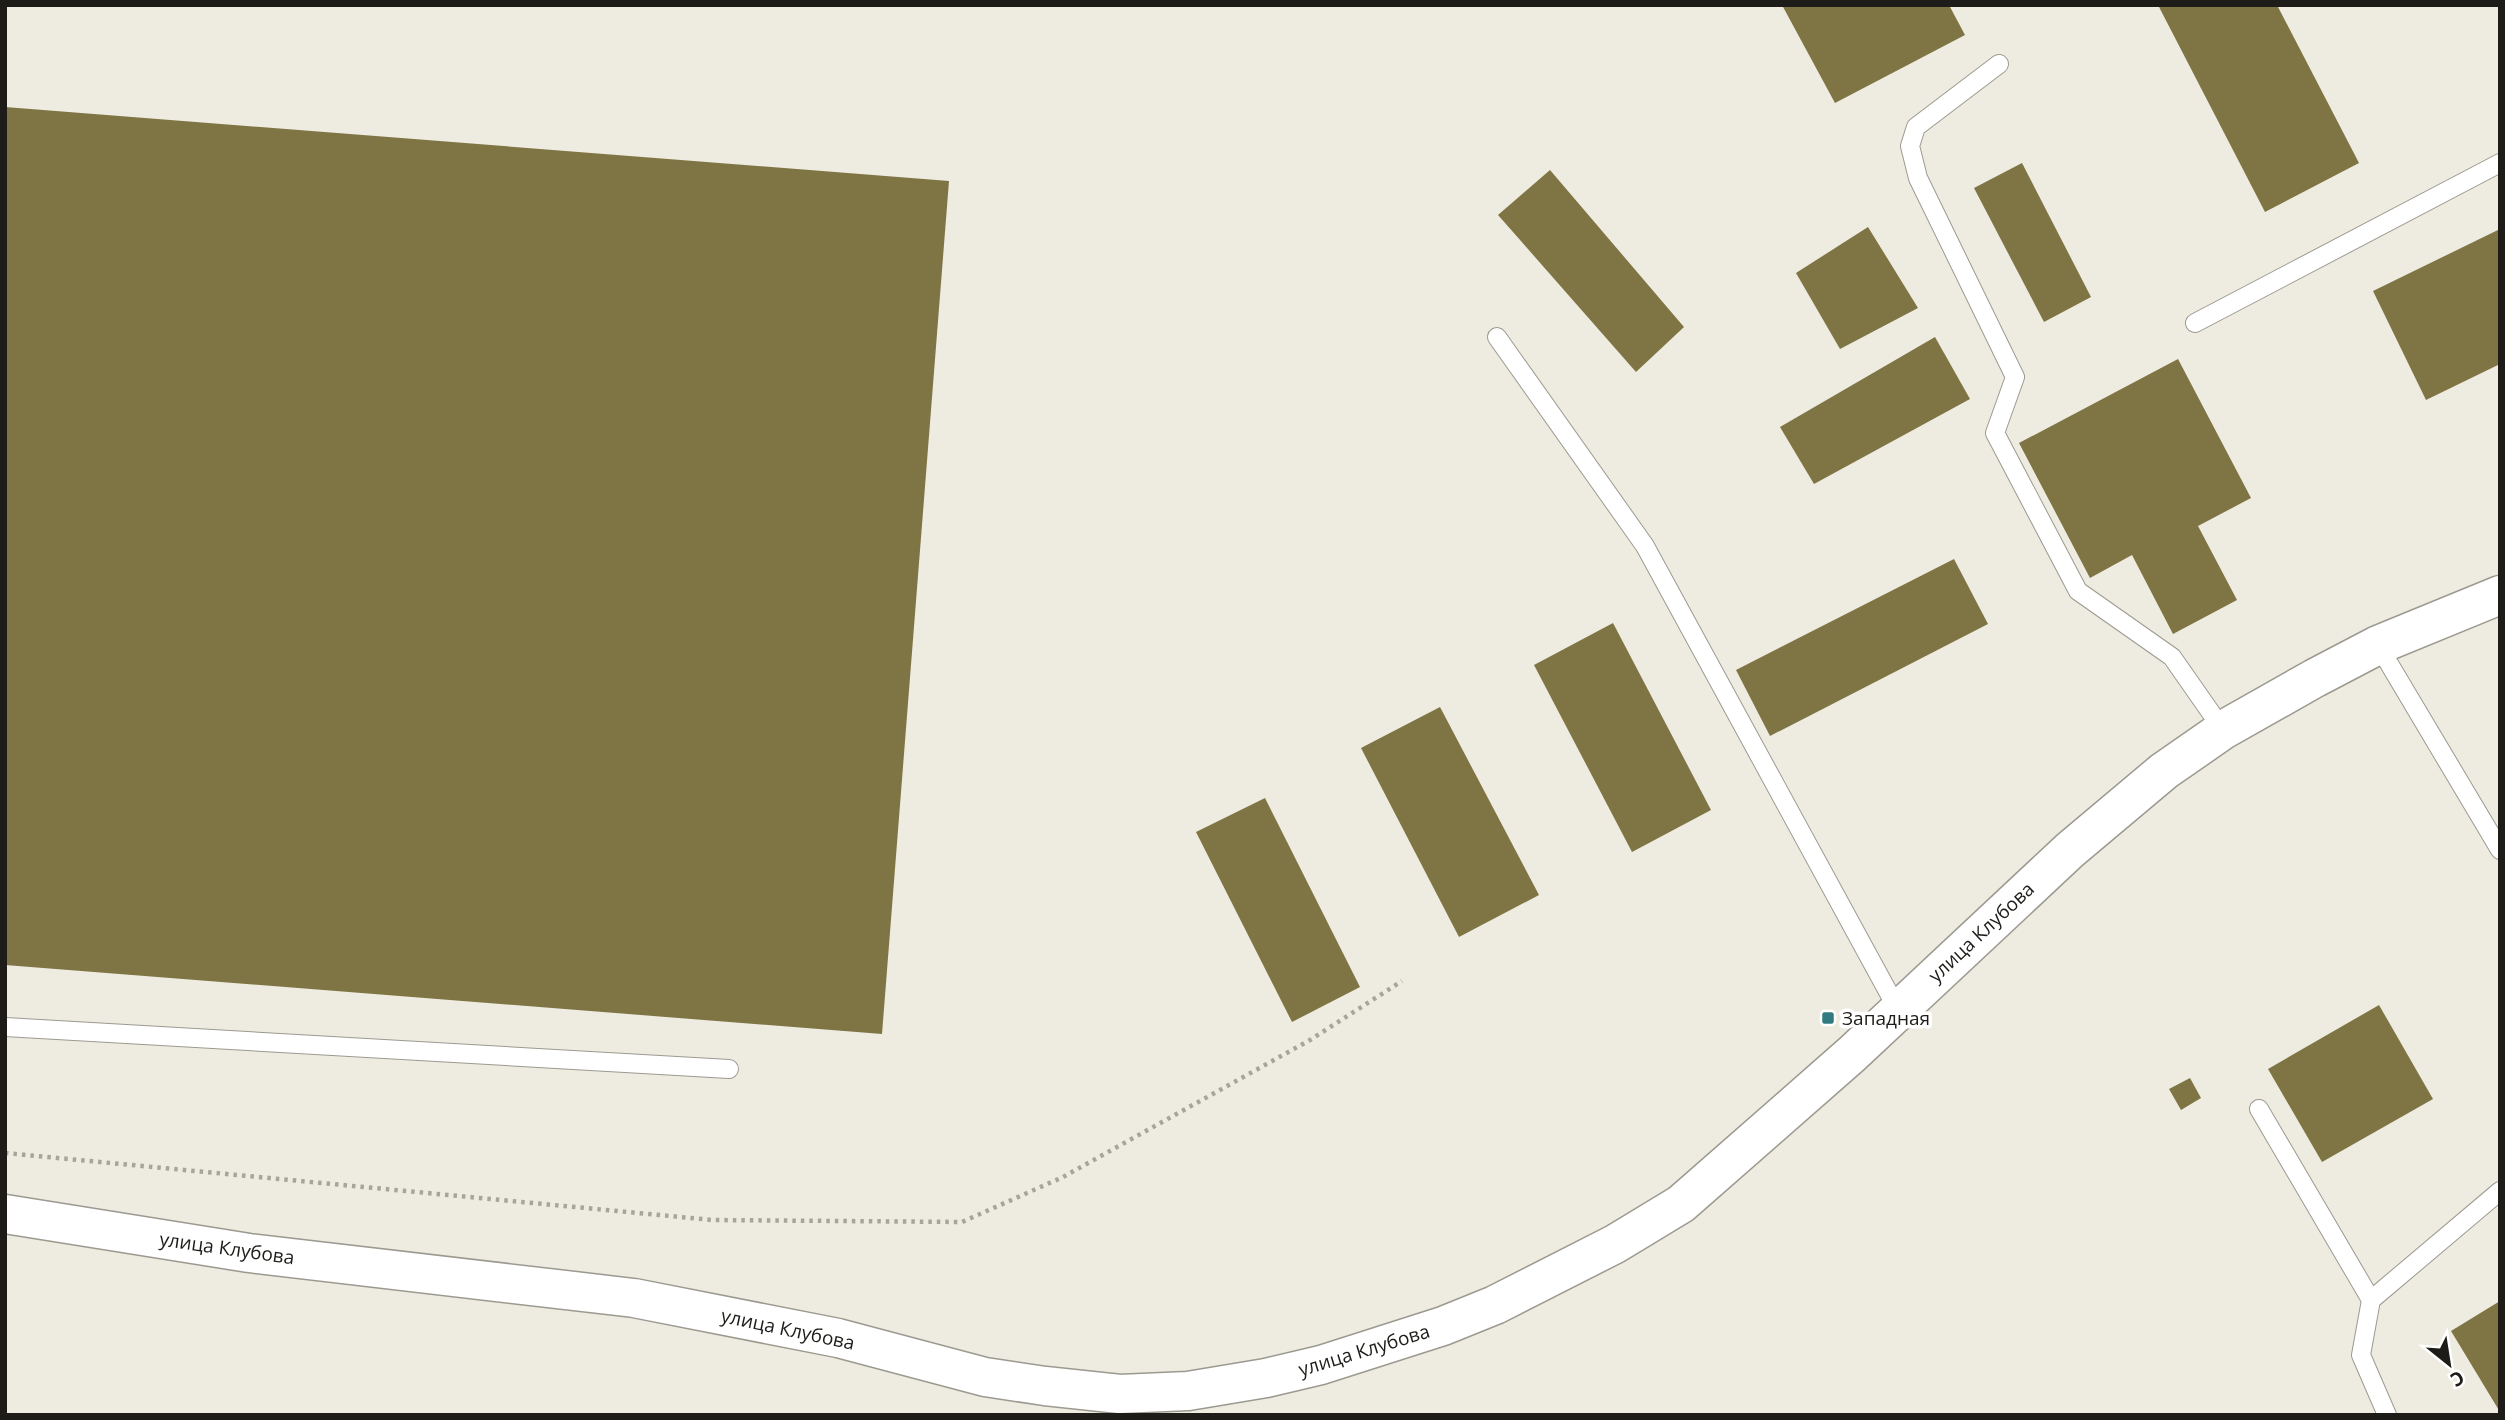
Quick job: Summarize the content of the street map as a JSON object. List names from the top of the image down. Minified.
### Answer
{"streets":{"main road":["улица Клубова"]},"places":{"transit":["Западная"]},"north":"bottom right"}
